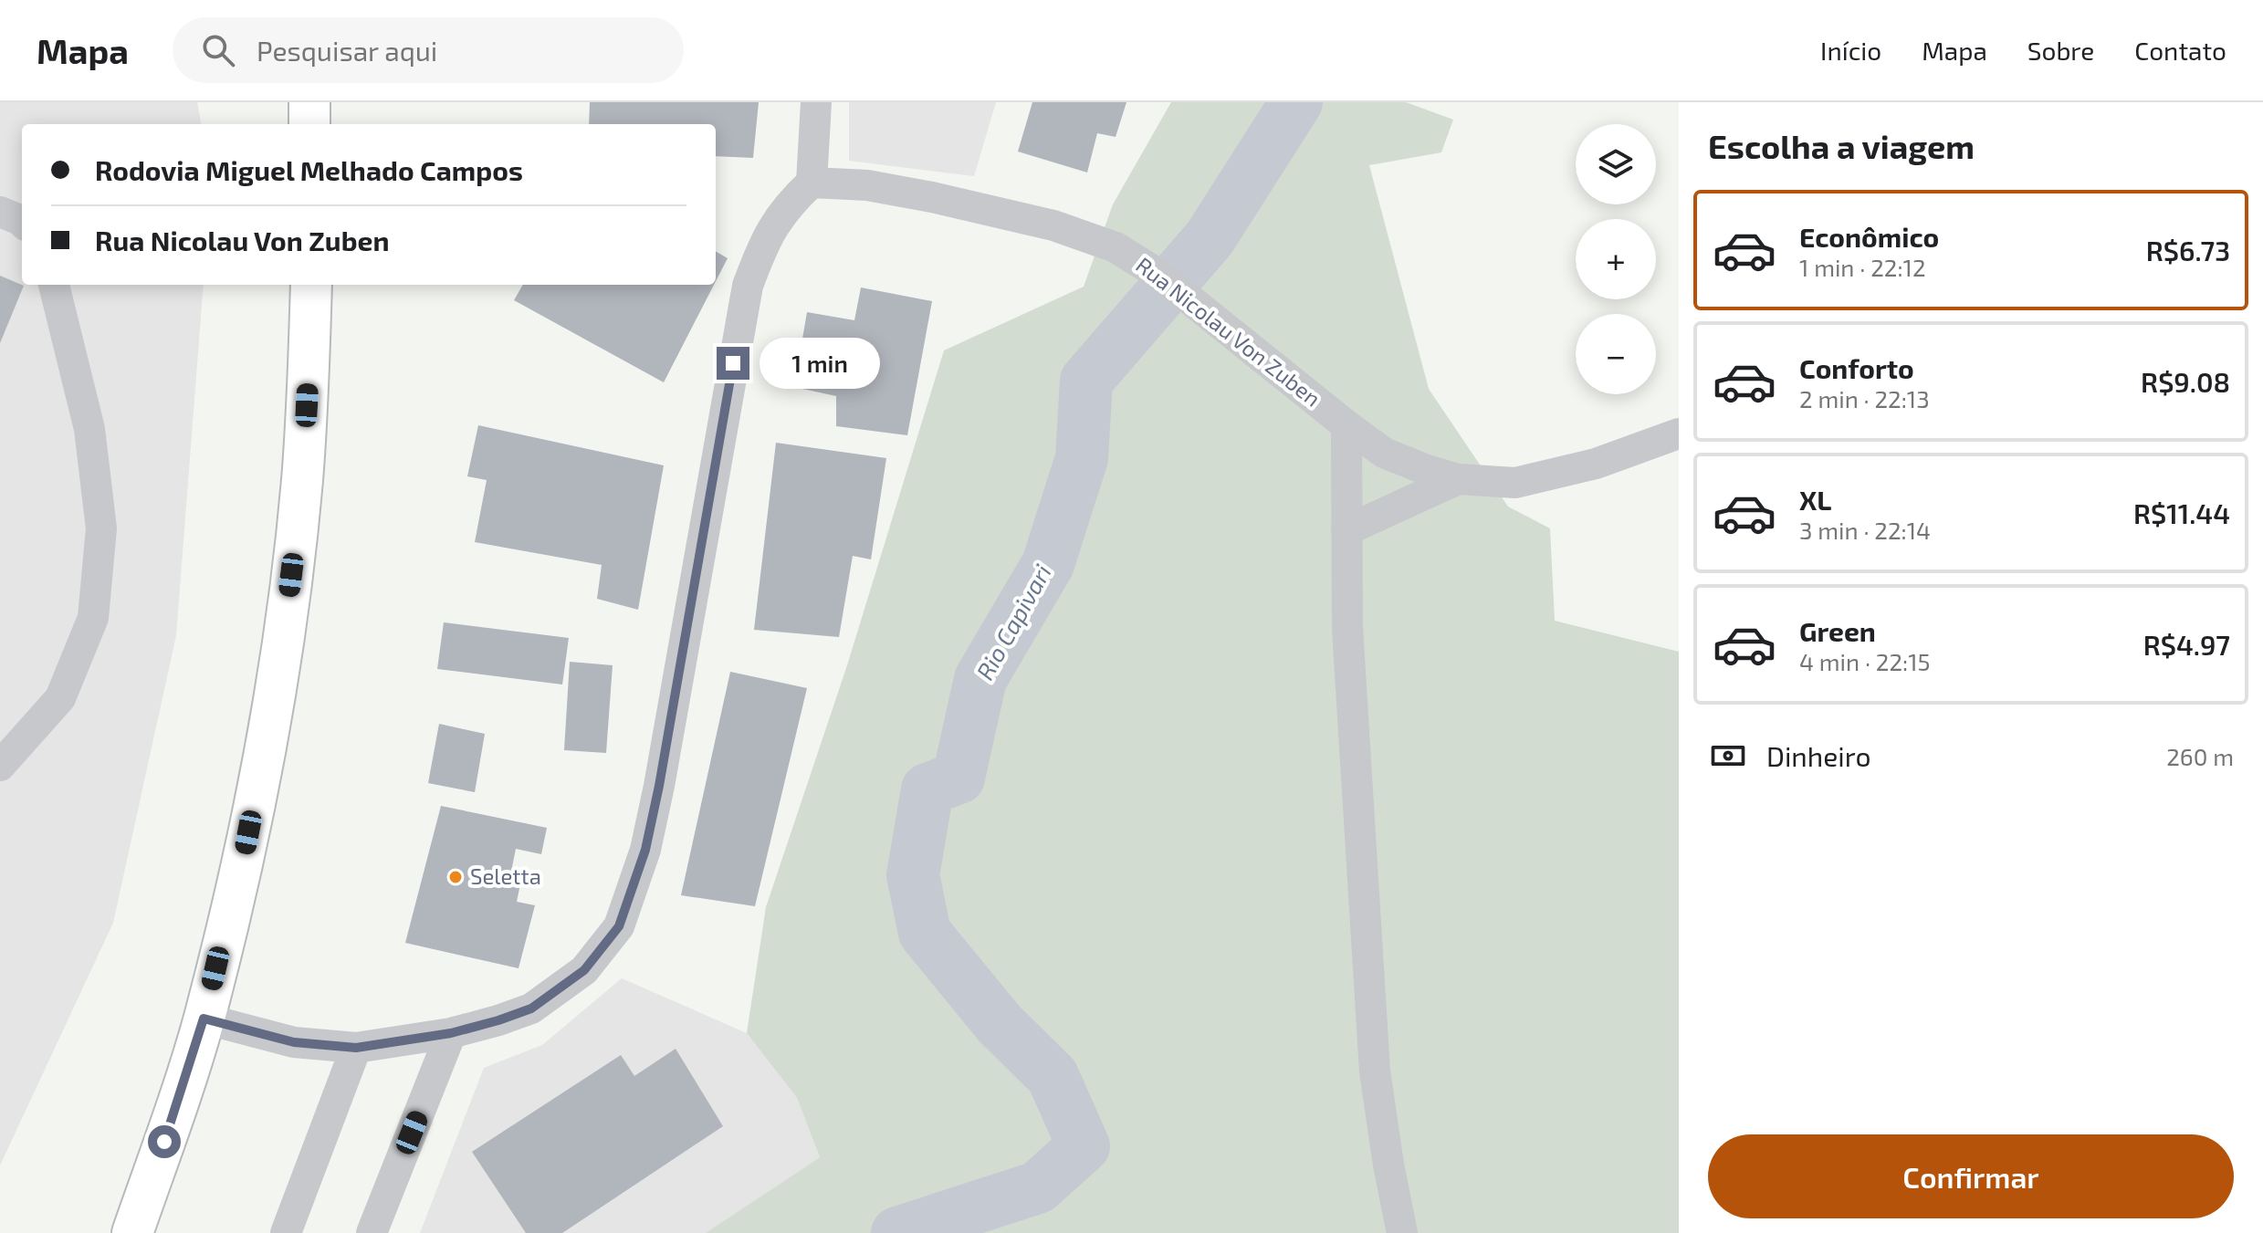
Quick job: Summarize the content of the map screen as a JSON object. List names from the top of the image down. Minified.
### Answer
{"streets":{"street":["Rua Nicolau Von Zuben"]},"water":["Rio Capivari"],"places":["Seletta"],"page":{"header":"Mapa","search":"Pesquisar aqui","nav":["Início","Mapa","Sobre","Contato"],"heading":"Escolha a viagem","map_buttons":["+","−"],"banner":["Rodovia Miguel Melhado Campos","Rua Nicolau Von Zuben"],"list":[{"name":"Econômico","note":"1 min · 22:12","value":"R$6.73"},{"name":"Conforto","note":"2 min · 22:13","value":"R$9.08"},{"name":"XL","note":"3 min · 22:14","value":"R$11.44"},{"name":"Green","note":"4 min · 22:15","value":"R$4.97"}],"bubble":"1 min","pay":["Dinheiro","260 m"],"buttons":"Confirmar"}}
